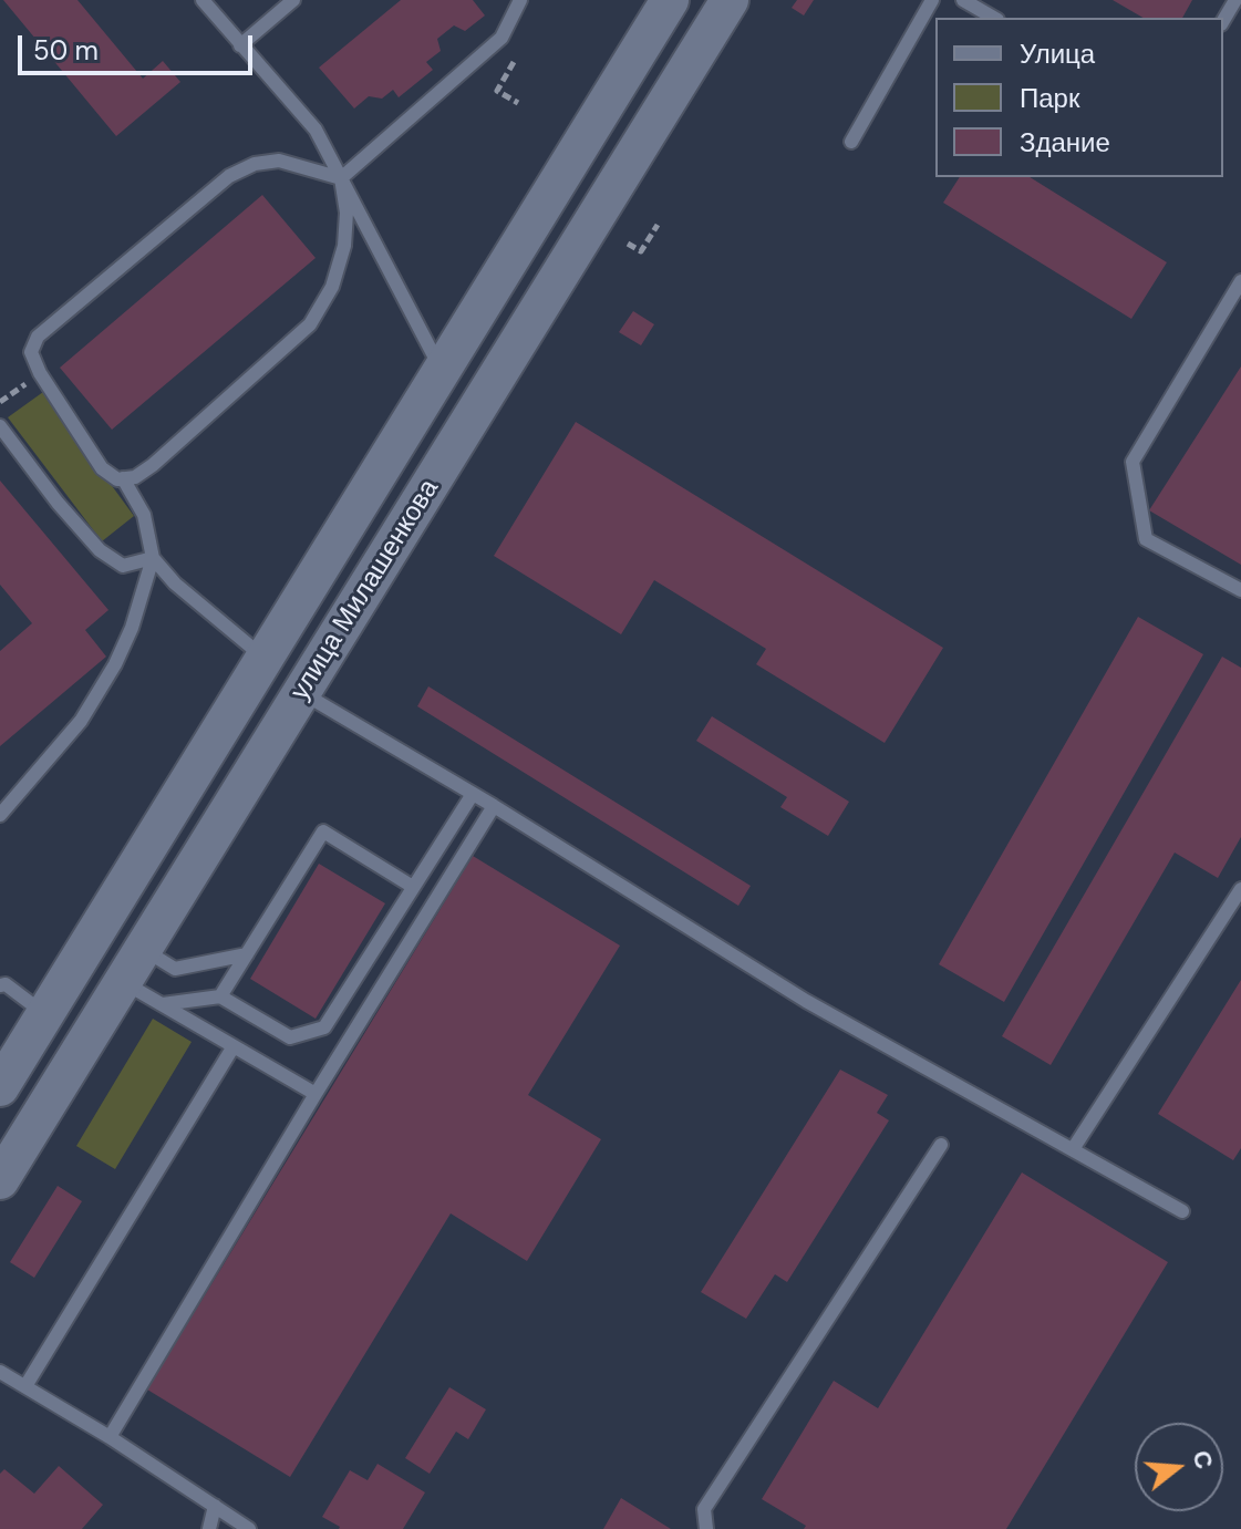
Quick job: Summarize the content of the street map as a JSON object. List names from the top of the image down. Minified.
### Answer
{"streets":{"main road":["улица Милашенкова"]},"legend":["Улица","Парк","Здание"],"scale_bar":"50 m","north":"right"}
